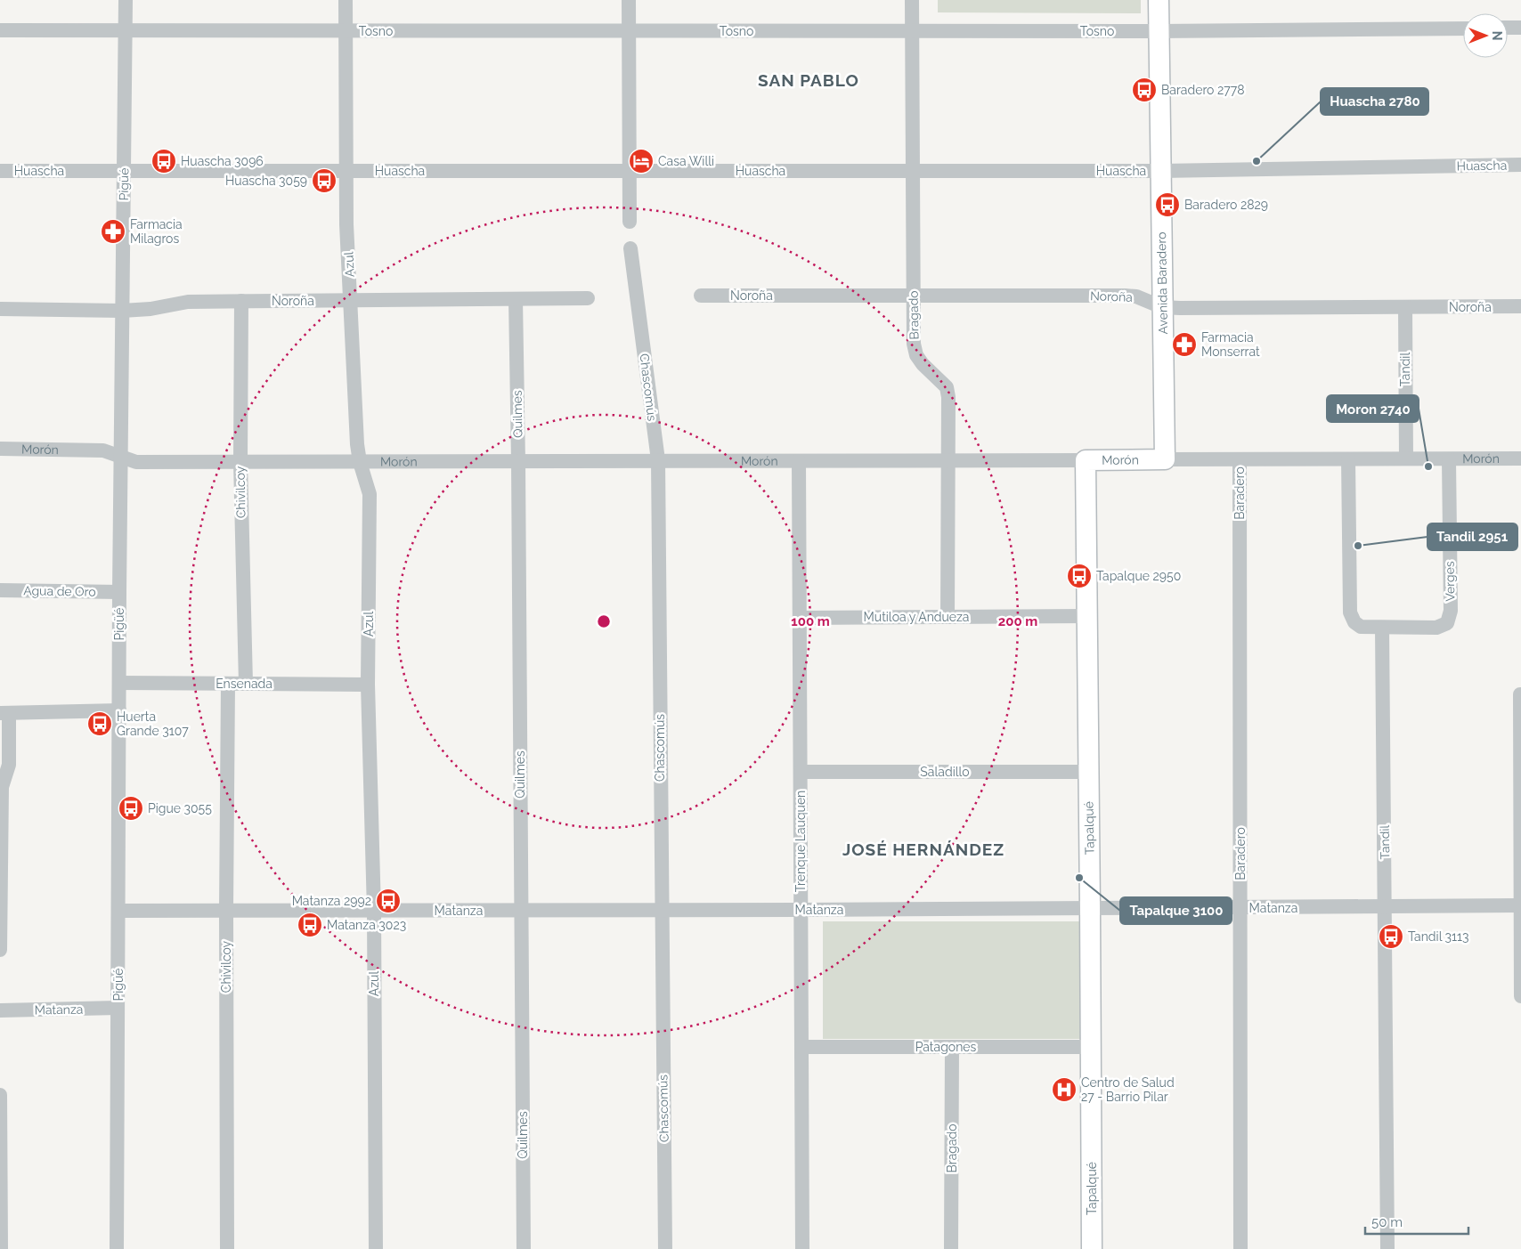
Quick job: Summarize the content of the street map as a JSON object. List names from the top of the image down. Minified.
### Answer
{"streets":{"main road":["Avenida Baradero","Morón","Tapalqué"],"street":["Tosno","Huascha","Pigüé","Azul","Noroña","Bragado","Tandil","Chascomús","Quilmes","Chivilcoy","Baradero","Verges","Agua de Oro","Mutiloa y Andueza","Ensenada","Saladillo","Trenque Lauquen","Matanza","Patagones"]},"crossings":[["Tosno","Pigüé"],["Tosno","Azul"],["Tosno","Avenida Baradero"],["Tosno","Bragado"],["Huascha","Pigüé"],["Huascha","Azul"],["Huascha","Avenida Baradero"],["Huascha","Bragado"],["Pigüé","Noroña"],["Pigüé","Morón"],["Pigüé","Agua de Oro"],["Pigüé","Ensenada"],["Pigüé","Matanza"],["Azul","Noroña"],["Azul","Morón"],["Azul","Ensenada"],["Azul","Matanza"],["Avenida Baradero","Noroña"],["Avenida Baradero","Morón"],["Noroña","Bragado"],["Noroña","Tandil"],["Noroña","Quilmes"],["Noroña","Chivilcoy"],["Bragado","Morón"],["Bragado","Mutiloa y Andueza"],["Bragado","Patagones"],["Tandil","Morón"],["Tandil","Verges"],["Tandil","Matanza"],["Chascomús","Morón"],["Chascomús","Matanza"],["Quilmes","Morón"],["Quilmes","Matanza"],["Morón","Chivilcoy"],["Morón","Baradero"],["Morón","Verges"],["Morón","Tapalqué"],["Morón","Trenque Lauquen"],["Chivilcoy","Ensenada"],["Chivilcoy","Matanza"],["Baradero","Matanza"],["Mutiloa y Andueza","Tapalqué"],["Mutiloa y Andueza","Trenque Lauquen"],["Saladillo","Tapalqué"],["Saladillo","Trenque Lauquen"],["Tapalqué","Matanza"],["Tapalqué","Patagones"],["Trenque Lauquen","Matanza"],["Trenque Lauquen","Patagones"]],"districts":["SAN PABLO","JOSÉ HERNÁNDEZ"],"places":{"bus stop":["Baradero 2778","Huascha 3096","Huascha 3059","Baradero 2829","Tapalque 2950","Huerta Grande 3107","Pigue 3055","Matanza 2992","Matanza 3023","Tandil 3113"],"hotel":["Casa Willi"],"other":["Huascha 2780","Moron 2740","Tandil 2951","Tapalque 3100"],"pharmacy":["Farmacia Milagros","Farmacia Monserrat"],"hospital":["Centro de Salud 27 - Barrio Pilar"]},"scale_bar":"50 m","north":"right","rings":["100 m","200 m"]}
